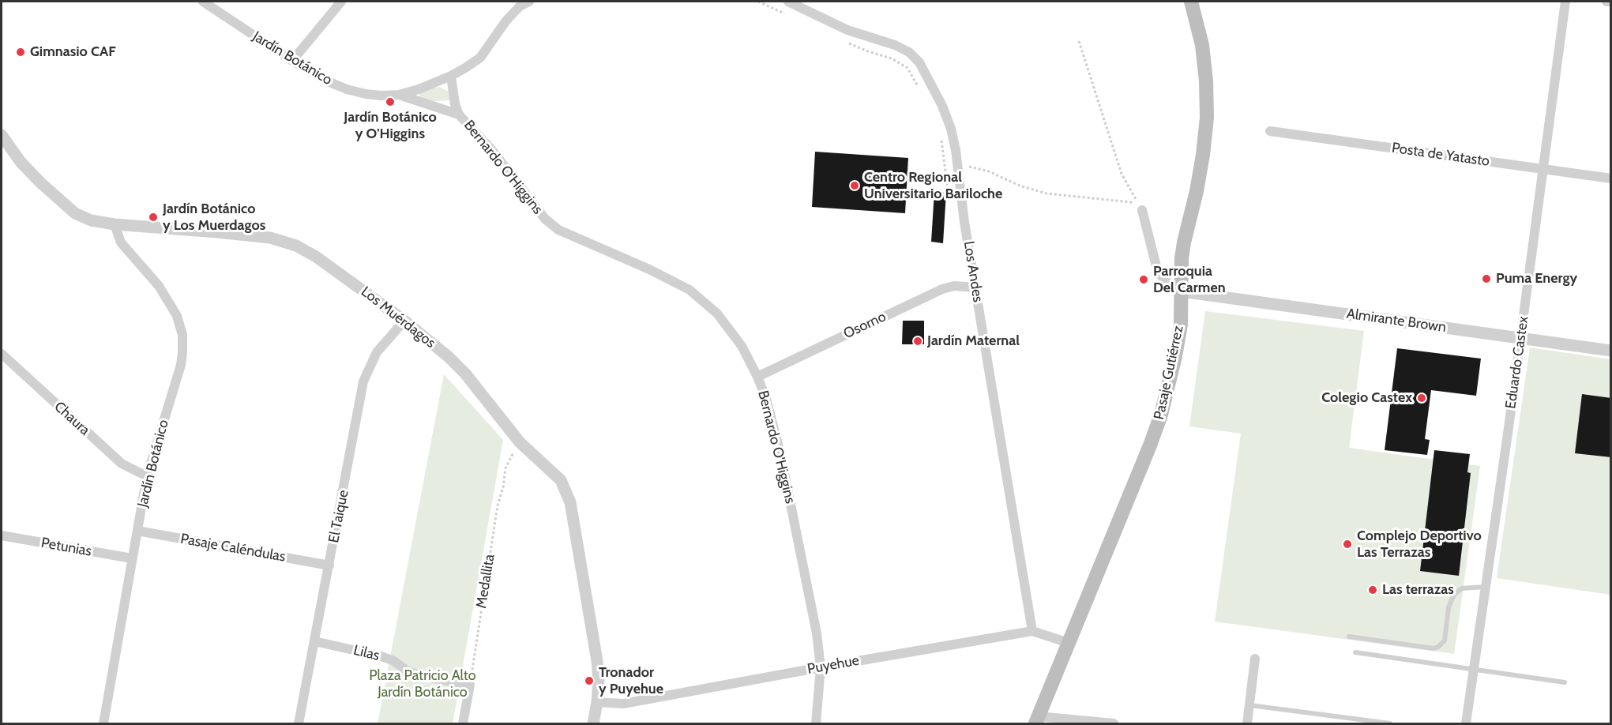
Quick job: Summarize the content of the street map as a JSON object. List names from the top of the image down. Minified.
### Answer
{"streets":{"main road":["Pasaje Gutiérrez"],"street":["Jardín Botánico","Posta de Yatasto","Bernardo O'Higgins","Los Andes","Los Muérdagos","Almirante Brown","Osorno","Eduardo Castex","Chaura","El Taique","Petunias","Pasaje Caléndulas","Lilas","Puyehue"],"path":["Medallita"]},"crossings":[["Jardín Botánico","Bernardo O'Higgins"],["Jardín Botánico","Los Muérdagos"],["Jardín Botánico","Chaura"],["Jardín Botánico","Petunias"],["Jardín Botánico","Pasaje Caléndulas"],["Posta de Yatasto","Eduardo Castex"],["Bernardo O'Higgins","Osorno"],["Bernardo O'Higgins","Puyehue"],["Los Andes","Osorno"],["Los Andes","Puyehue"],["Los Muérdagos","El Taique"],["Los Muérdagos","Medallita"],["Los Muérdagos","Puyehue"],["Almirante Brown","Eduardo Castex"],["Almirante Brown","Pasaje Gutiérrez"],["Pasaje Gutiérrez","Puyehue"],["El Taique","Pasaje Caléndulas"],["El Taique","Lilas"],["Medallita","Lilas"]],"parks":["Plaza Patricio Alto Jardín Botánico"],"places":["Gimnasio CAF","Jardín Botánico y O'Higgins","Centro Regional Universitario Bariloche","Jardín Botánico y Los Muerdagos","Puma Energy","Parroquia Del Carmen","Jardín Maternal","Colegio Castex","Complejo Deportivo Las Terrazas","Las terrazas","Tronador y Puyehue"]}
